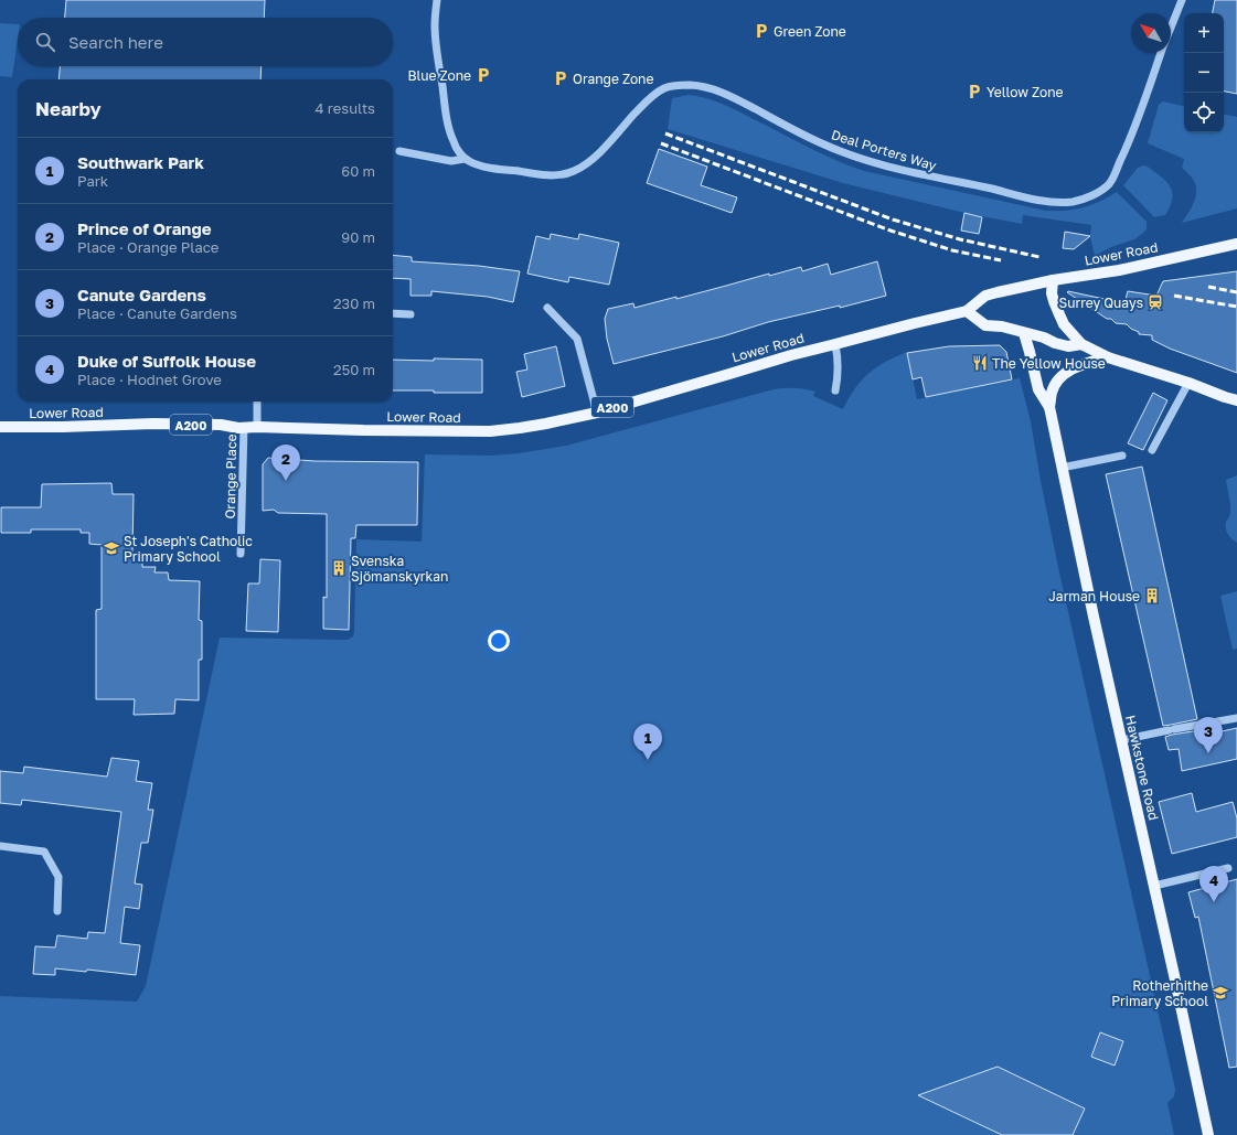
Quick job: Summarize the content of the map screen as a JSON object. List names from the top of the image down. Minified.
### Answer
{"streets":{"main road":["Lower Road","A200","Hawkstone Road"],"street":["Deal Porters Way","Orange Place"]},"crossings":[["Lower Road","Orange Place"]],"places":{"parking":["Green Zone","Blue Zone","Orange Zone","Yellow Zone"],"station":["Surrey Quays"],"restaurant":["The Yellow House"],"school or university":["St Joseph's Catholic Primary School","Rotherhithe Primary School"],"building":["Svenska Sjömanskyrkan","Jarman House"]},"north":"top left","page":{"map_buttons":["+","−"],"search":"Search here","heading":["Nearby","4 results"],"list":[{"mark":"1","name":"Southwark Park","note":"Park","value":"60 m"},{"mark":"2","name":"Prince of Orange","note":"Place · Orange Place","value":"90 m"},{"mark":"3","name":"Canute Gardens","note":"Place · Canute Gardens","value":"230 m"},{"mark":"4","name":"Duke of Suffolk House","note":"Place · Hodnet Grove","value":"250 m"}],"pins":["2","3","1","4"]}}
